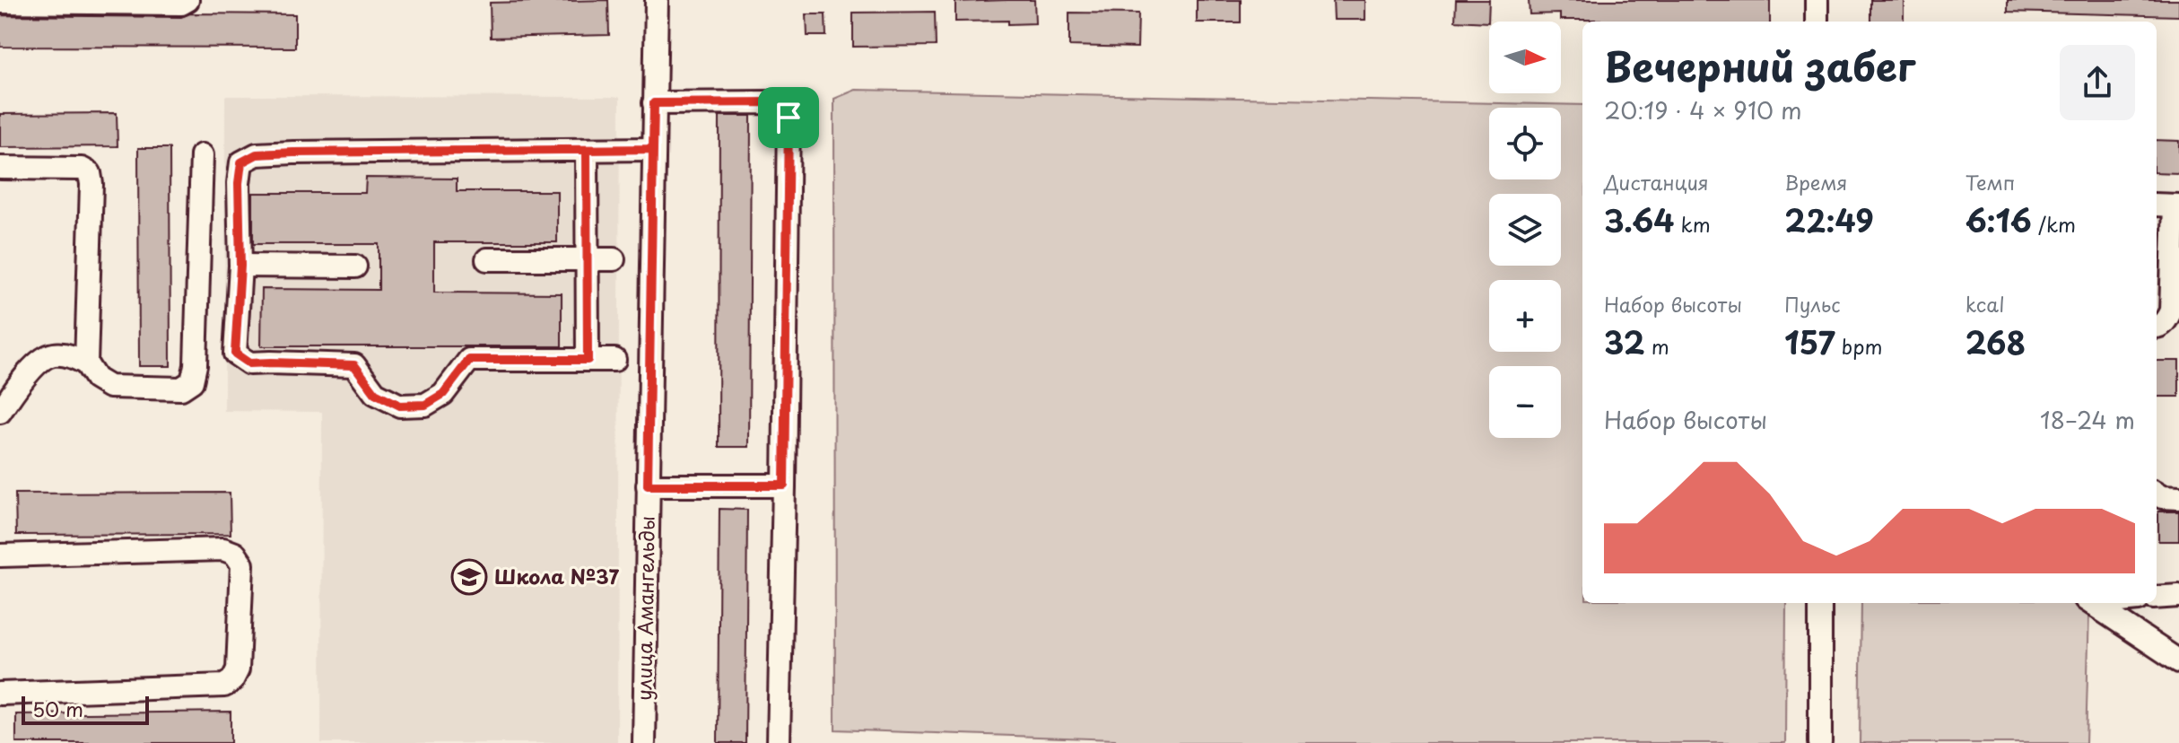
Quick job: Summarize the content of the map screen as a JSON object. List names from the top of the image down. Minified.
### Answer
{"streets":{"street":["улица Амангельды"]},"places":{"school or university":["Школа №37"]},"scale_bar":"50 m","north":"right","page":{"map_buttons":["+","−"],"heading":["Вечерний забег","20:19 · 4 × 910 m"],"stats":[["Дистанция","3.64 km"],["Время","22:49"],["Темп","6:16 /km"],["Набор высоты","32 m"],["Пульс","157 bpm"],["kcal","268"]],"chart":["Набор высоты","18–24 m"],"scale":"50 m"}}
